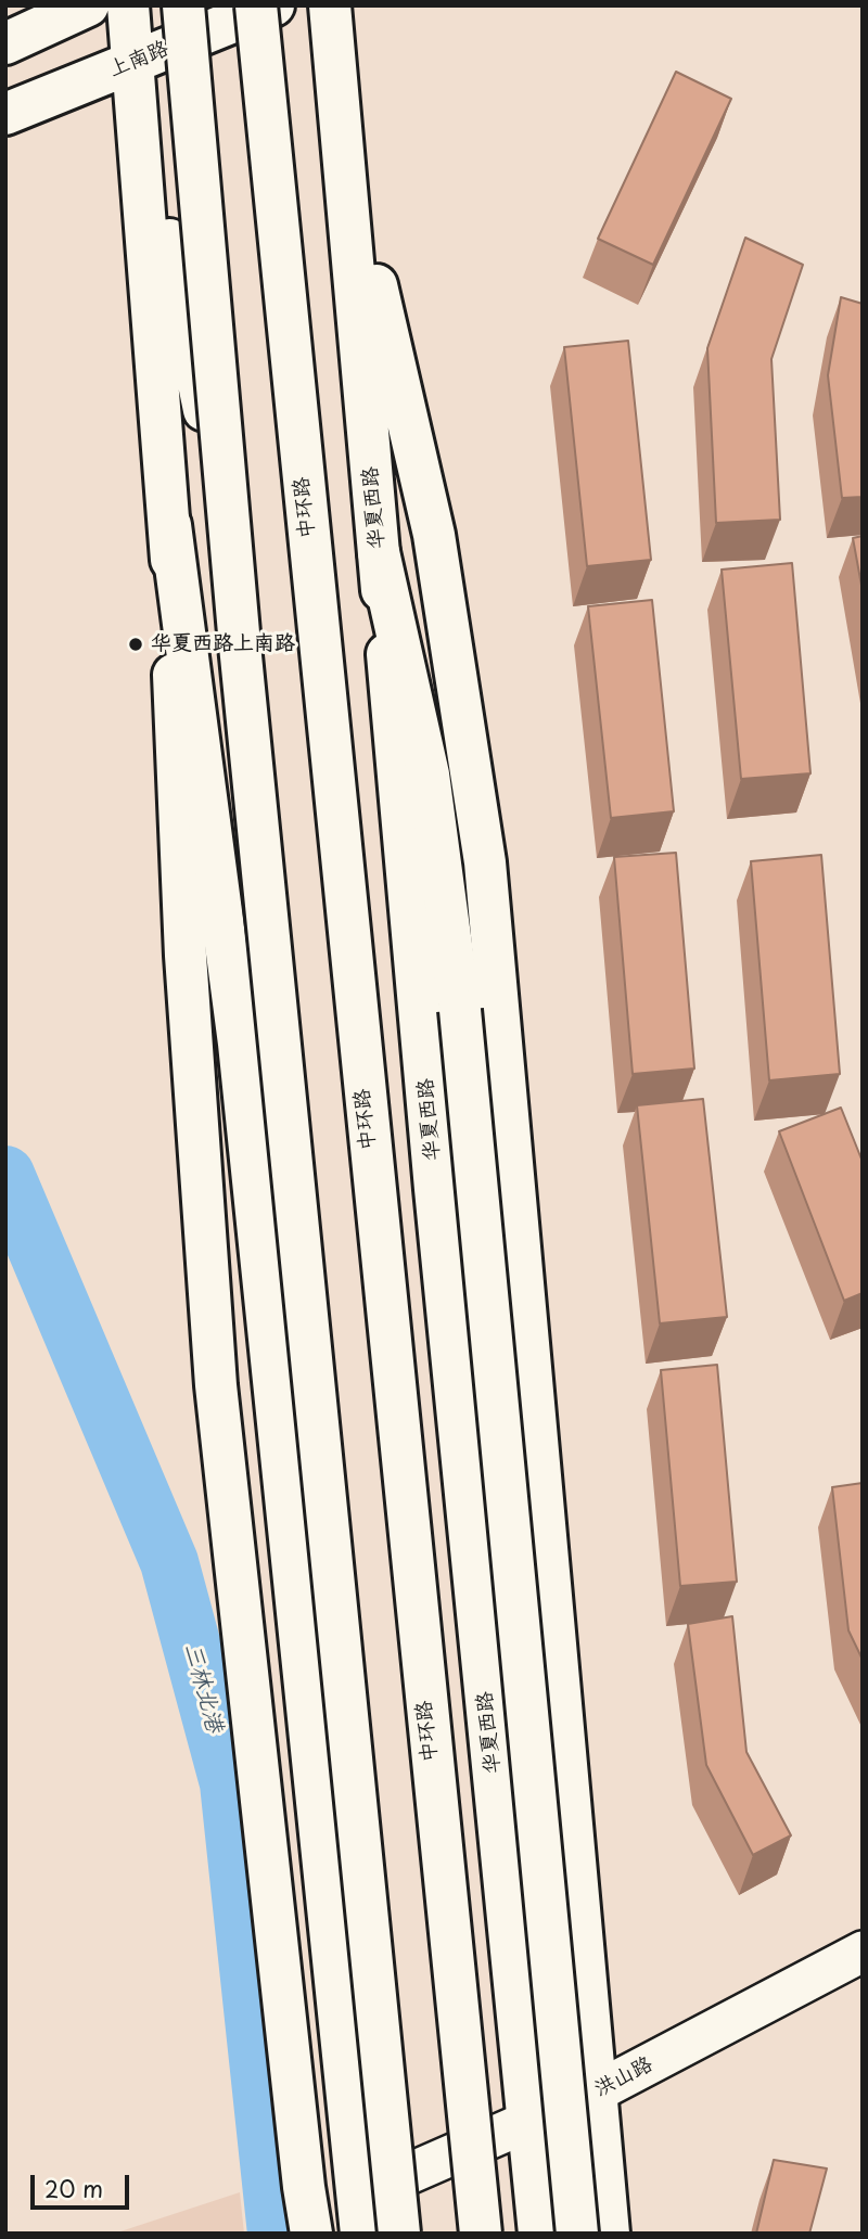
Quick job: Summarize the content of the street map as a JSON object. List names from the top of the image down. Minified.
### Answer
{"streets":{"main road":["上南路","中环路","华夏西路"],"street":["洪山路"]},"crossings":[["华夏西路","洪山路"]],"water":["三林北港"],"places":["华夏西路上南路"],"scale_bar":"20 m"}
